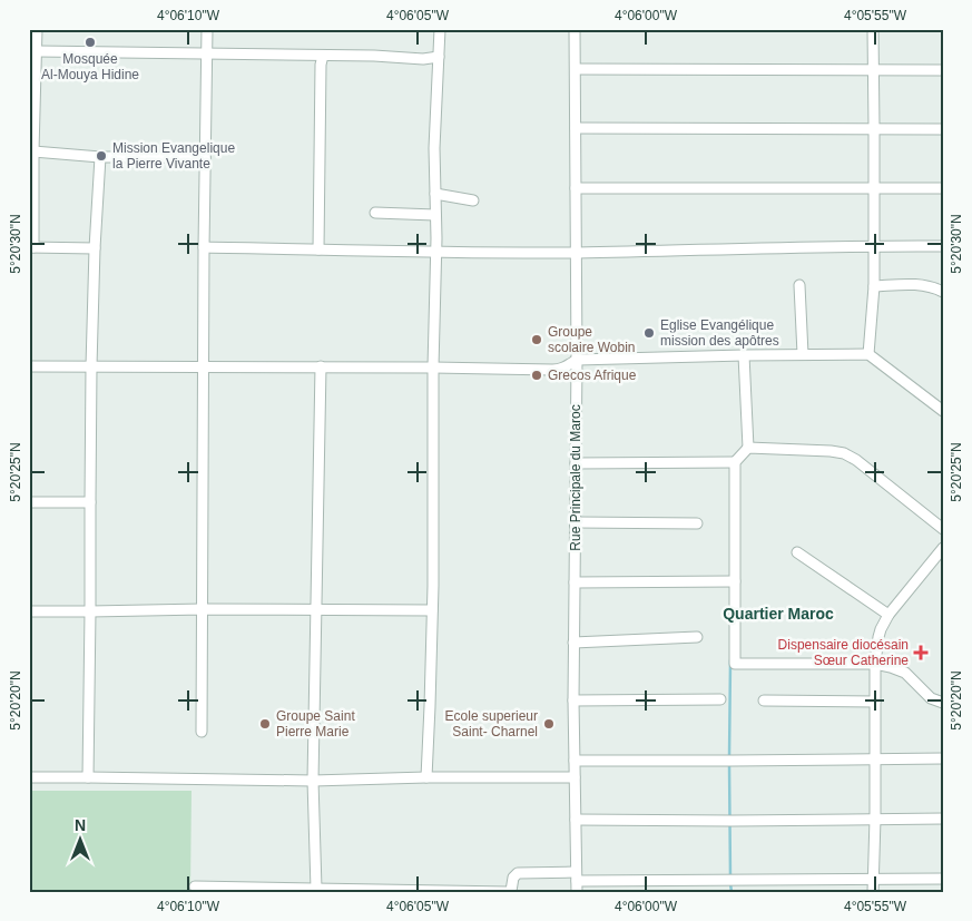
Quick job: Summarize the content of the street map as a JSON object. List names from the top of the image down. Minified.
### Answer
{"streets":{"street":["Rue Principale du Maroc"]},"districts":["Quartier Maroc"],"places":{"other":["Mosquée Al-Mouya Hidine","Mission Evangelique la Pierre Vivante","Eglise Evangélique mission des apôtres","Groupe scolaire Wobin","Grecos Afrique","Groupe Saint Pierre Marie","Ecole superieur Saint- Charnel"],"health":["Dispensaire diocésain Sœur Catherine"]},"north":"top","coordinates":["4°06'10\"W","4°06'05\"W","4°06'00\"W","4°05'55\"W","5°20'30\"N","5°20'25\"N","5°20'20\"N"]}
